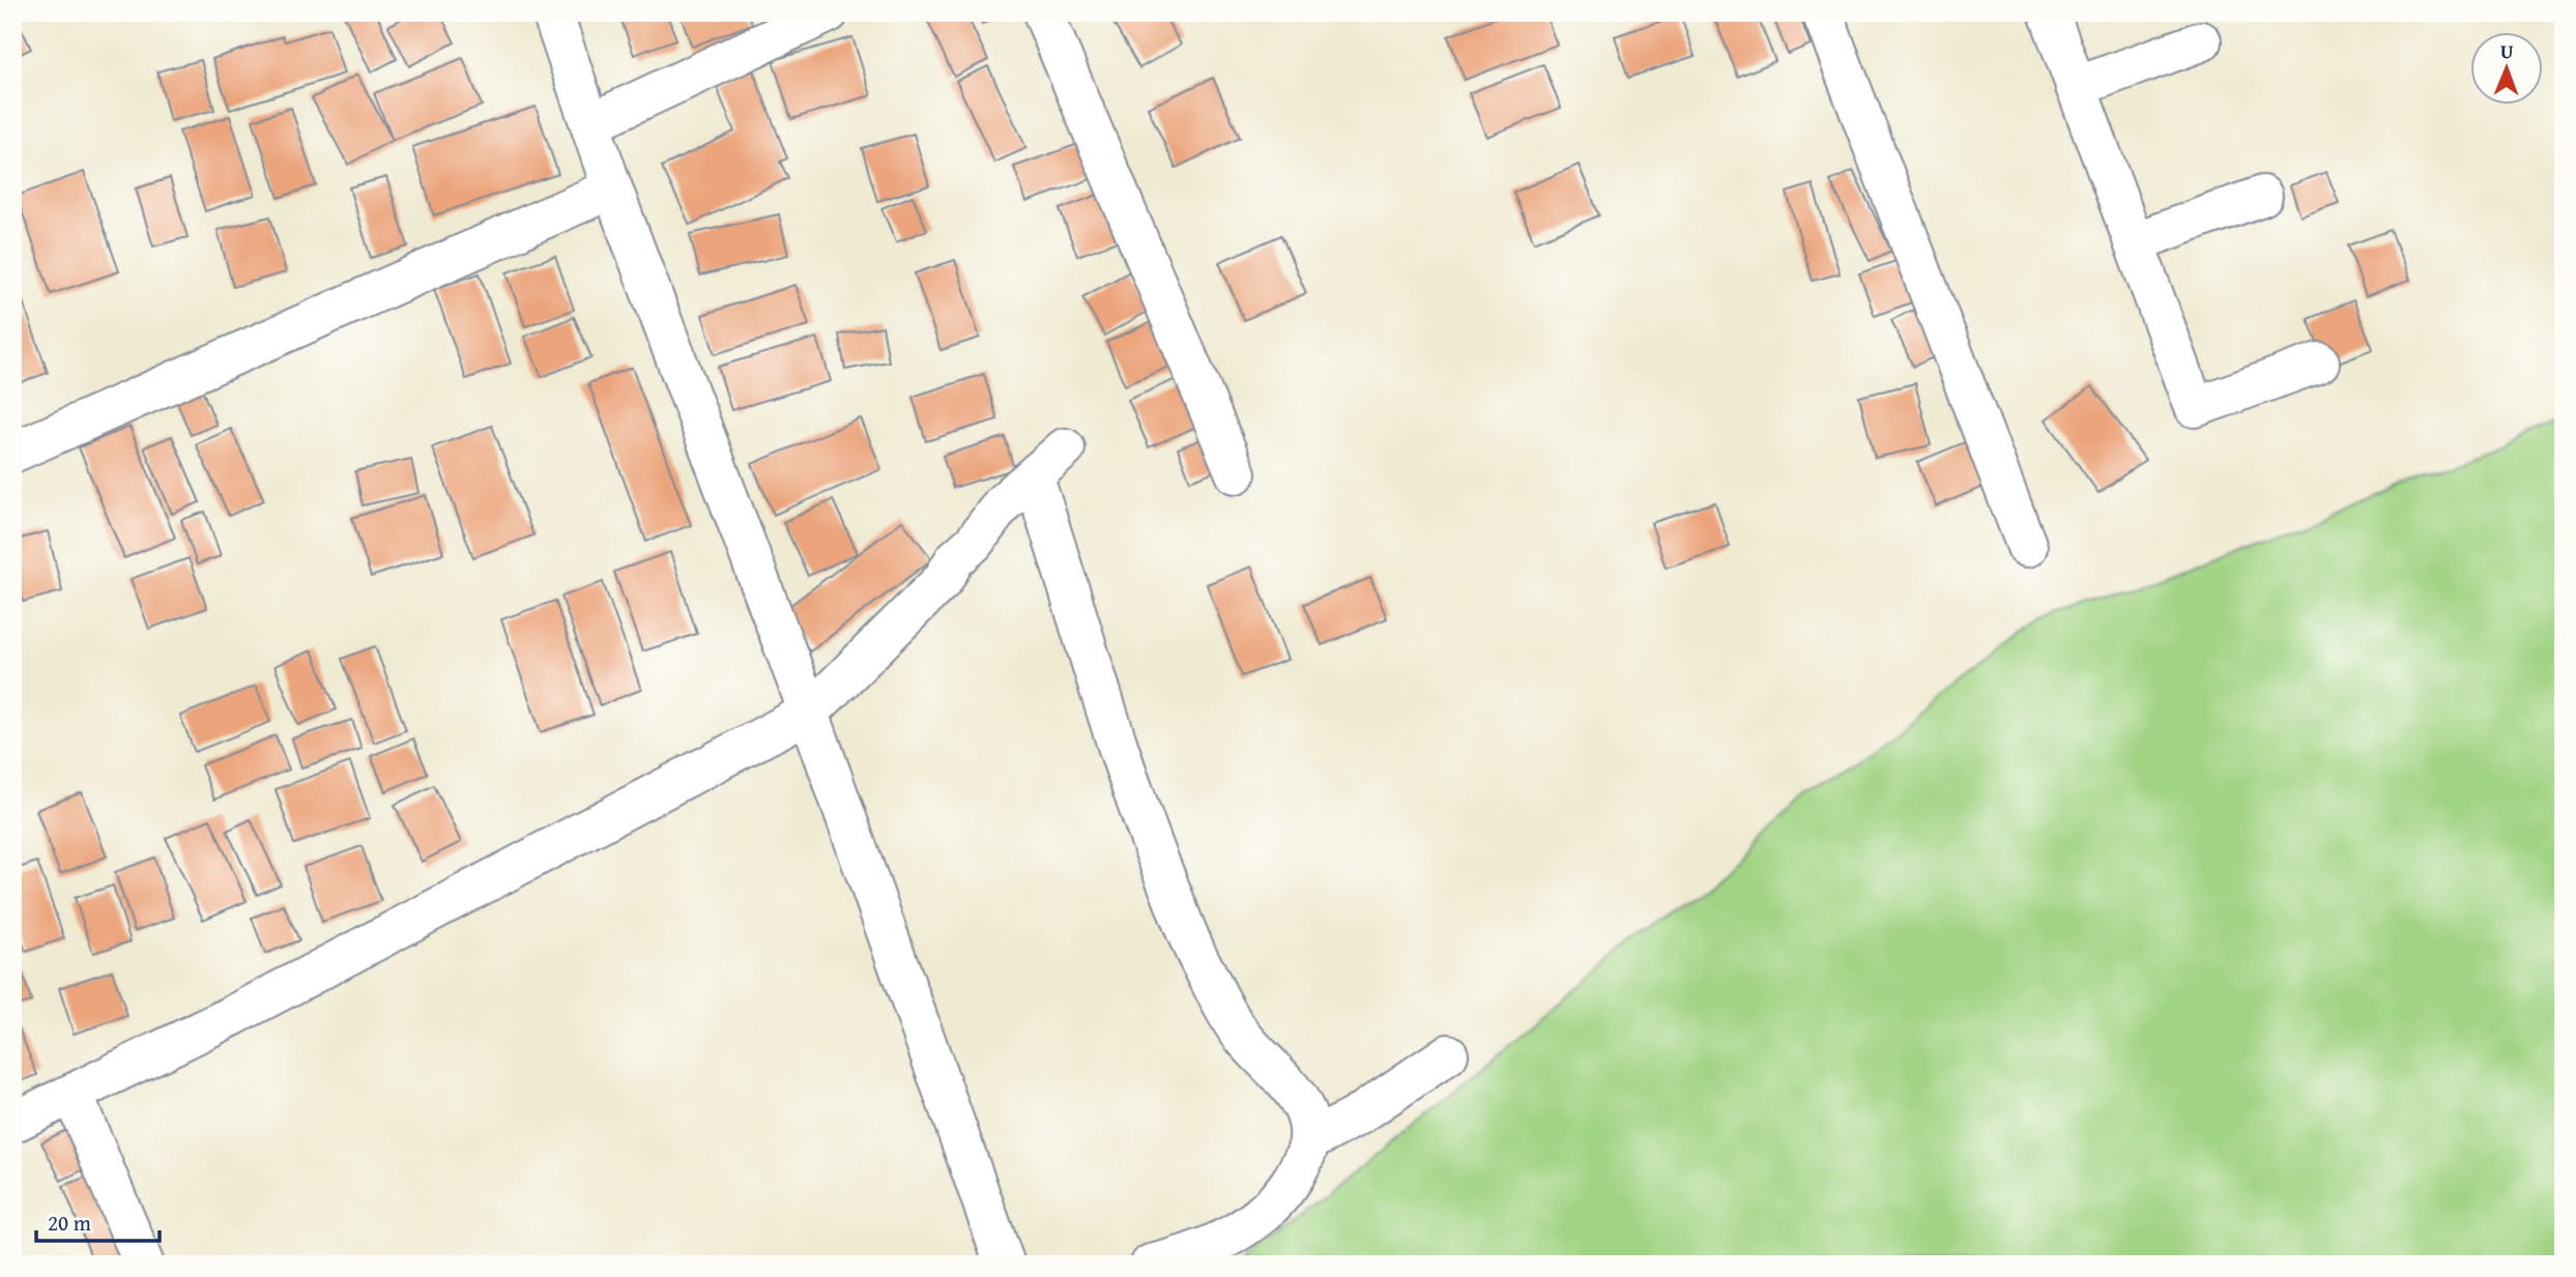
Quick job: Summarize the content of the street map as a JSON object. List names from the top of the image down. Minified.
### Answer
{"scale_bar":"20 m","north":"top"}
